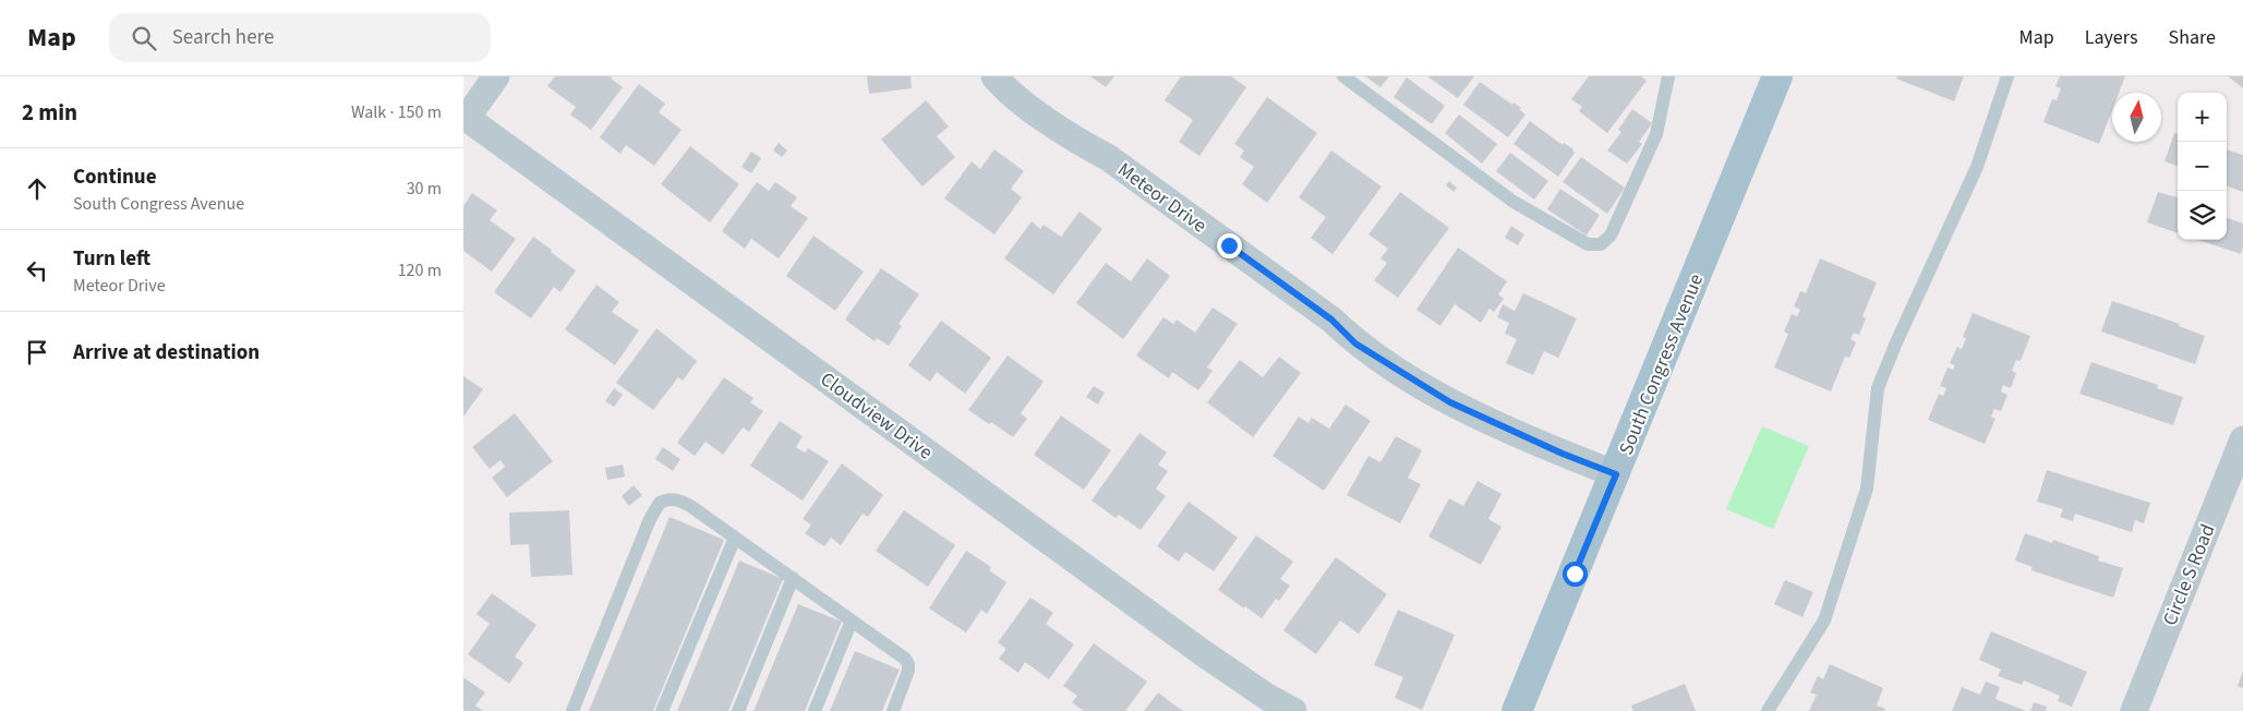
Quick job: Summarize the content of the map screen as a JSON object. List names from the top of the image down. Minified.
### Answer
{"streets":{"main road":["South Congress Avenue"],"street":["Meteor Drive","Cloudview Drive","Circle S Road"]},"crossings":[["Meteor Drive","South Congress Avenue"]],"north":"top","page":{"header":"Map","search":"Search here","nav":["Map","Layers","Share"],"heading":["2 min","Walk · 150 m"],"map_buttons":["+","−"],"list":[["Continue","South Congress Avenue","30 m"],["Turn left","Meteor Drive","120 m"],"Arrive at destination"]}}
